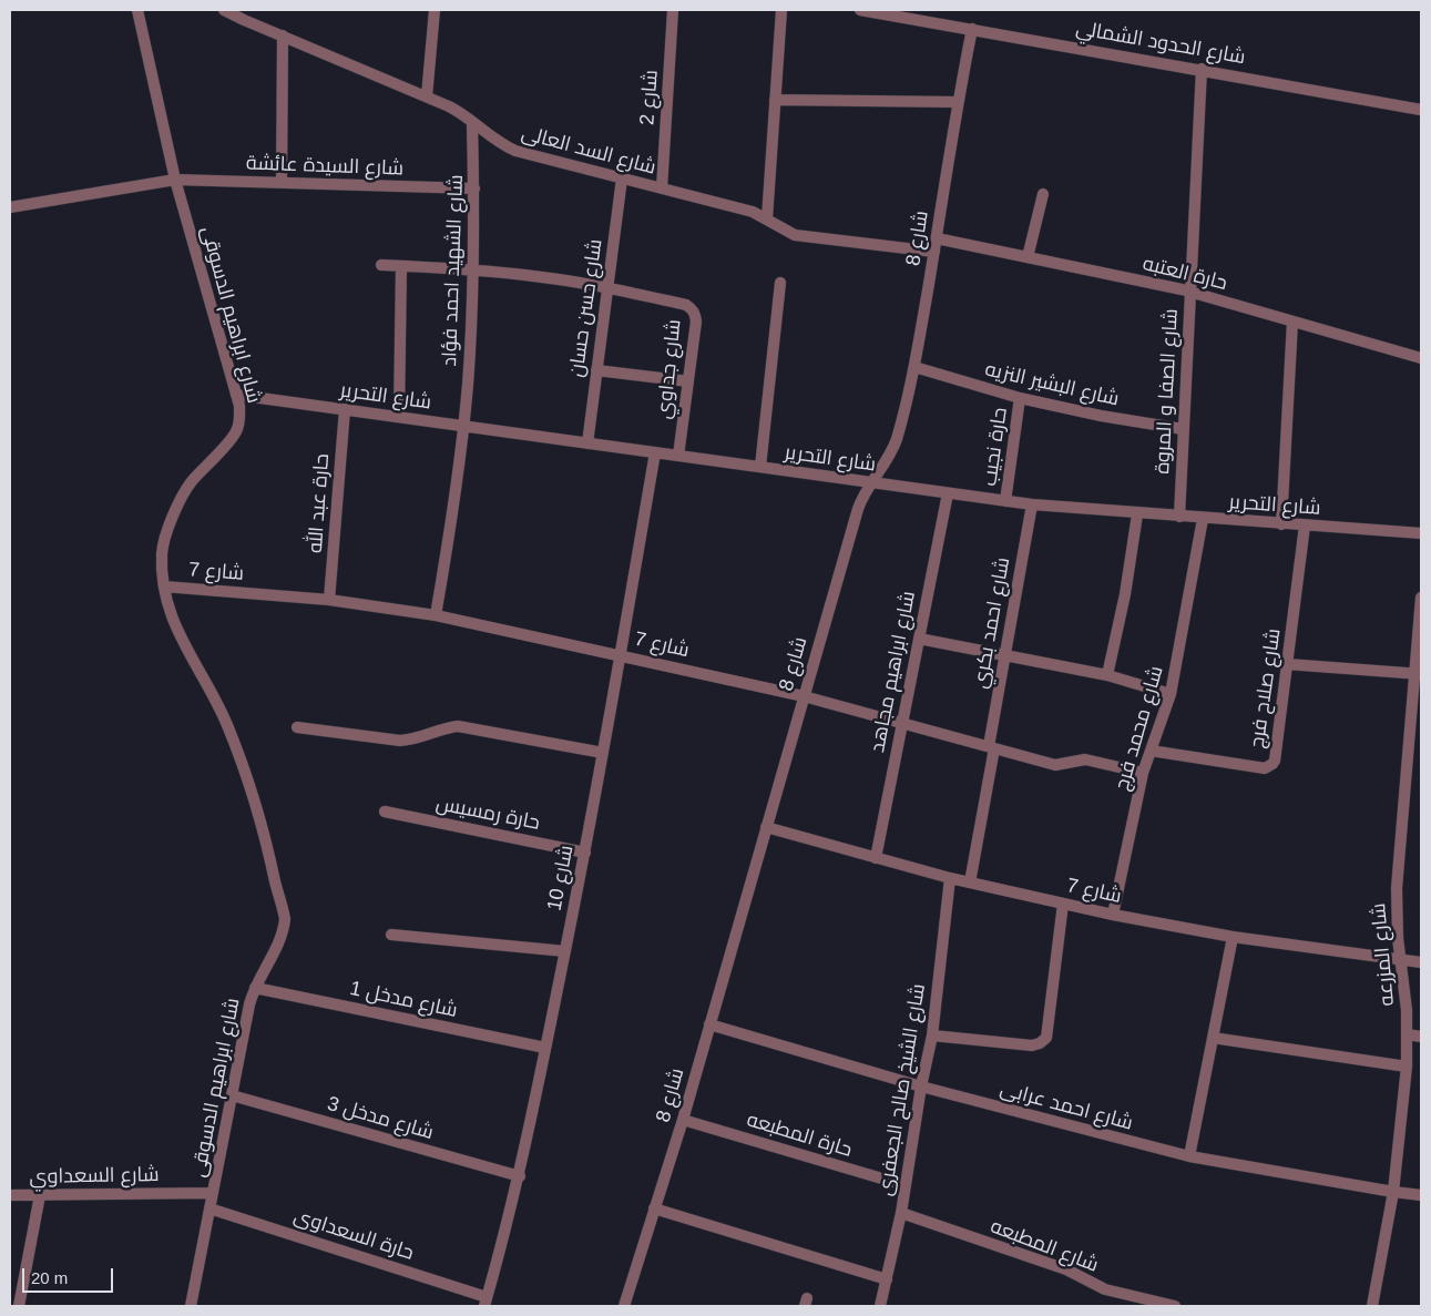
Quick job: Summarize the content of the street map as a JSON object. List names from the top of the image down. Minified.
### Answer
{"streets":{"street":["شارع الحدود الشمالي","شارع 2","شارع السد العالى","شارع السيدة عائشة","شارع 8","شارع الشهيد احمد فؤاد","حارة العتبه","شارع حسن حسان","شارع ابراهيم الدسوقى","شارع جداوي","شارع البشير النزيه","شارع الصفا و المروة","شارع التحرير","حارة نجيب","حارة عبد الله","شارع 7","شارع احمد بكري","شارع ابراهيم مجاهد","شارع صلاح فرج","شارع محمد فرج","حارة رمسيس","شارع 10","شارع المزرعه","شارع مدخل 1","شارع الشيخ صالح الجعفرى","شارع احمد عرابى","شارع مدخل 3","حارة المطبعه","شارع السعداوي","حارة السعداوى","شارع المطبعه"]},"crossings":[["شارع الحدود الشمالي","شارع 8"],["شارع الحدود الشمالي","شارع الصفا و المروة"],["شارع 2","شارع السد العالى"],["شارع السد العالى","شارع 8"],["شارع السد العالى","شارع الشهيد احمد فؤاد"],["شارع السد العالى","شارع حسن حسان"],["شارع السيدة عائشة","شارع الشهيد احمد فؤاد"],["شارع السيدة عائشة","شارع ابراهيم الدسوقى"],["شارع 8","حارة العتبه"],["شارع 8","شارع البشير النزيه"],["شارع 8","شارع التحرير"],["شارع 8","شارع 7"],["شارع 8","شارع احمد عرابى"],["شارع 8","حارة المطبعه"],["شارع الشهيد احمد فؤاد","شارع التحرير"],["شارع الشهيد احمد فؤاد","شارع 7"],["حارة العتبه","شارع الصفا و المروة"],["شارع حسن حسان","شارع جداوي"],["شارع حسن حسان","شارع التحرير"],["شارع ابراهيم الدسوقى","شارع التحرير"],["شارع ابراهيم الدسوقى","شارع 7"],["شارع ابراهيم الدسوقى","شارع مدخل 1"],["شارع ابراهيم الدسوقى","شارع مدخل 3"],["شارع ابراهيم الدسوقى","شارع السعداوي"],["شارع ابراهيم الدسوقى","حارة السعداوى"],["شارع جداوي","شارع التحرير"],["شارع البشير النزيه","شارع الصفا و المروة"],["شارع البشير النزيه","حارة نجيب"],["شارع الصفا و المروة","شارع التحرير"],["شارع التحرير","حارة نجيب"],["شارع التحرير","حارة عبد الله"],["شارع التحرير","شارع احمد بكري"],["شارع التحرير","شارع ابراهيم مجاهد"],["شارع التحرير","شارع صلاح فرج"],["شارع التحرير","شارع محمد فرج"],["شارع التحرير","شارع 10"],["حارة عبد الله","شارع 7"],["شارع 7","شارع احمد بكري"],["شارع 7","شارع ابراهيم مجاهد"],["شارع 7","شارع محمد فرج"],["شارع 7","شارع 10"],["شارع 7","شارع المزرعه"],["شارع 7","شارع الشيخ صالح الجعفرى"],["شارع صلاح فرج","شارع محمد فرج"],["حارة رمسيس","شارع 10"],["شارع 10","شارع مدخل 1"],["شارع 10","شارع مدخل 3"],["شارع 10","حارة السعداوى"],["شارع المزرعه","شارع احمد عرابى"],["شارع الشيخ صالح الجعفرى","شارع احمد عرابى"],["شارع الشيخ صالح الجعفرى","حارة المطبعه"],["شارع الشيخ صالح الجعفرى","شارع المطبعه"]],"scale_bar":"20 m"}
